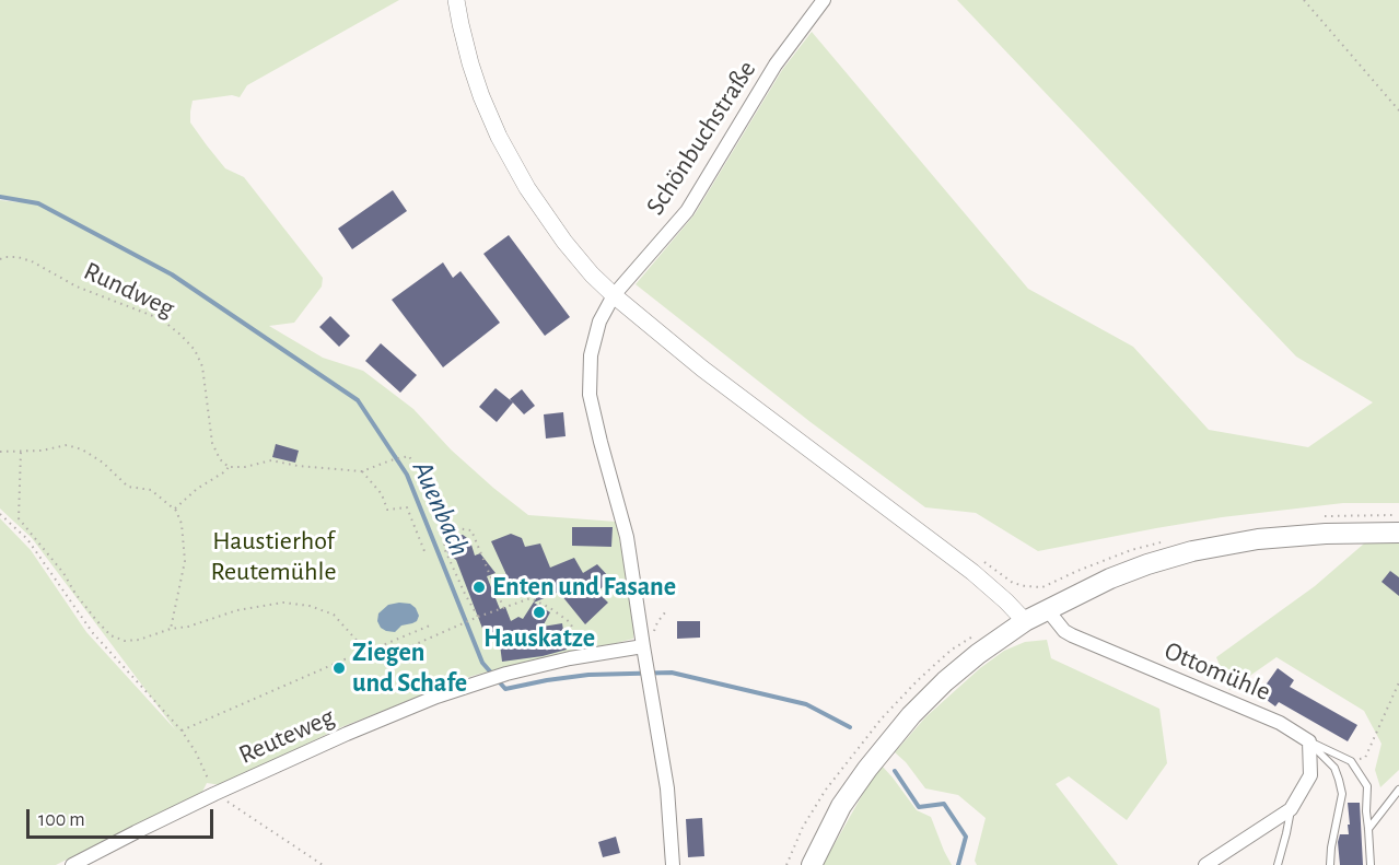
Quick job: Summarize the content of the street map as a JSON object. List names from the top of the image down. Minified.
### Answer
{"streets":{"street":["Schönbuchstraße","Ottomühle","Reuteweg"],"path":["Rundweg"]},"water":["Auenbach"],"parks":["Haustierhof Reutemühle"],"places":["Enten und Fasane","Hauskatze","Ziegen und Schafe"],"scale_bar":"100 m"}
